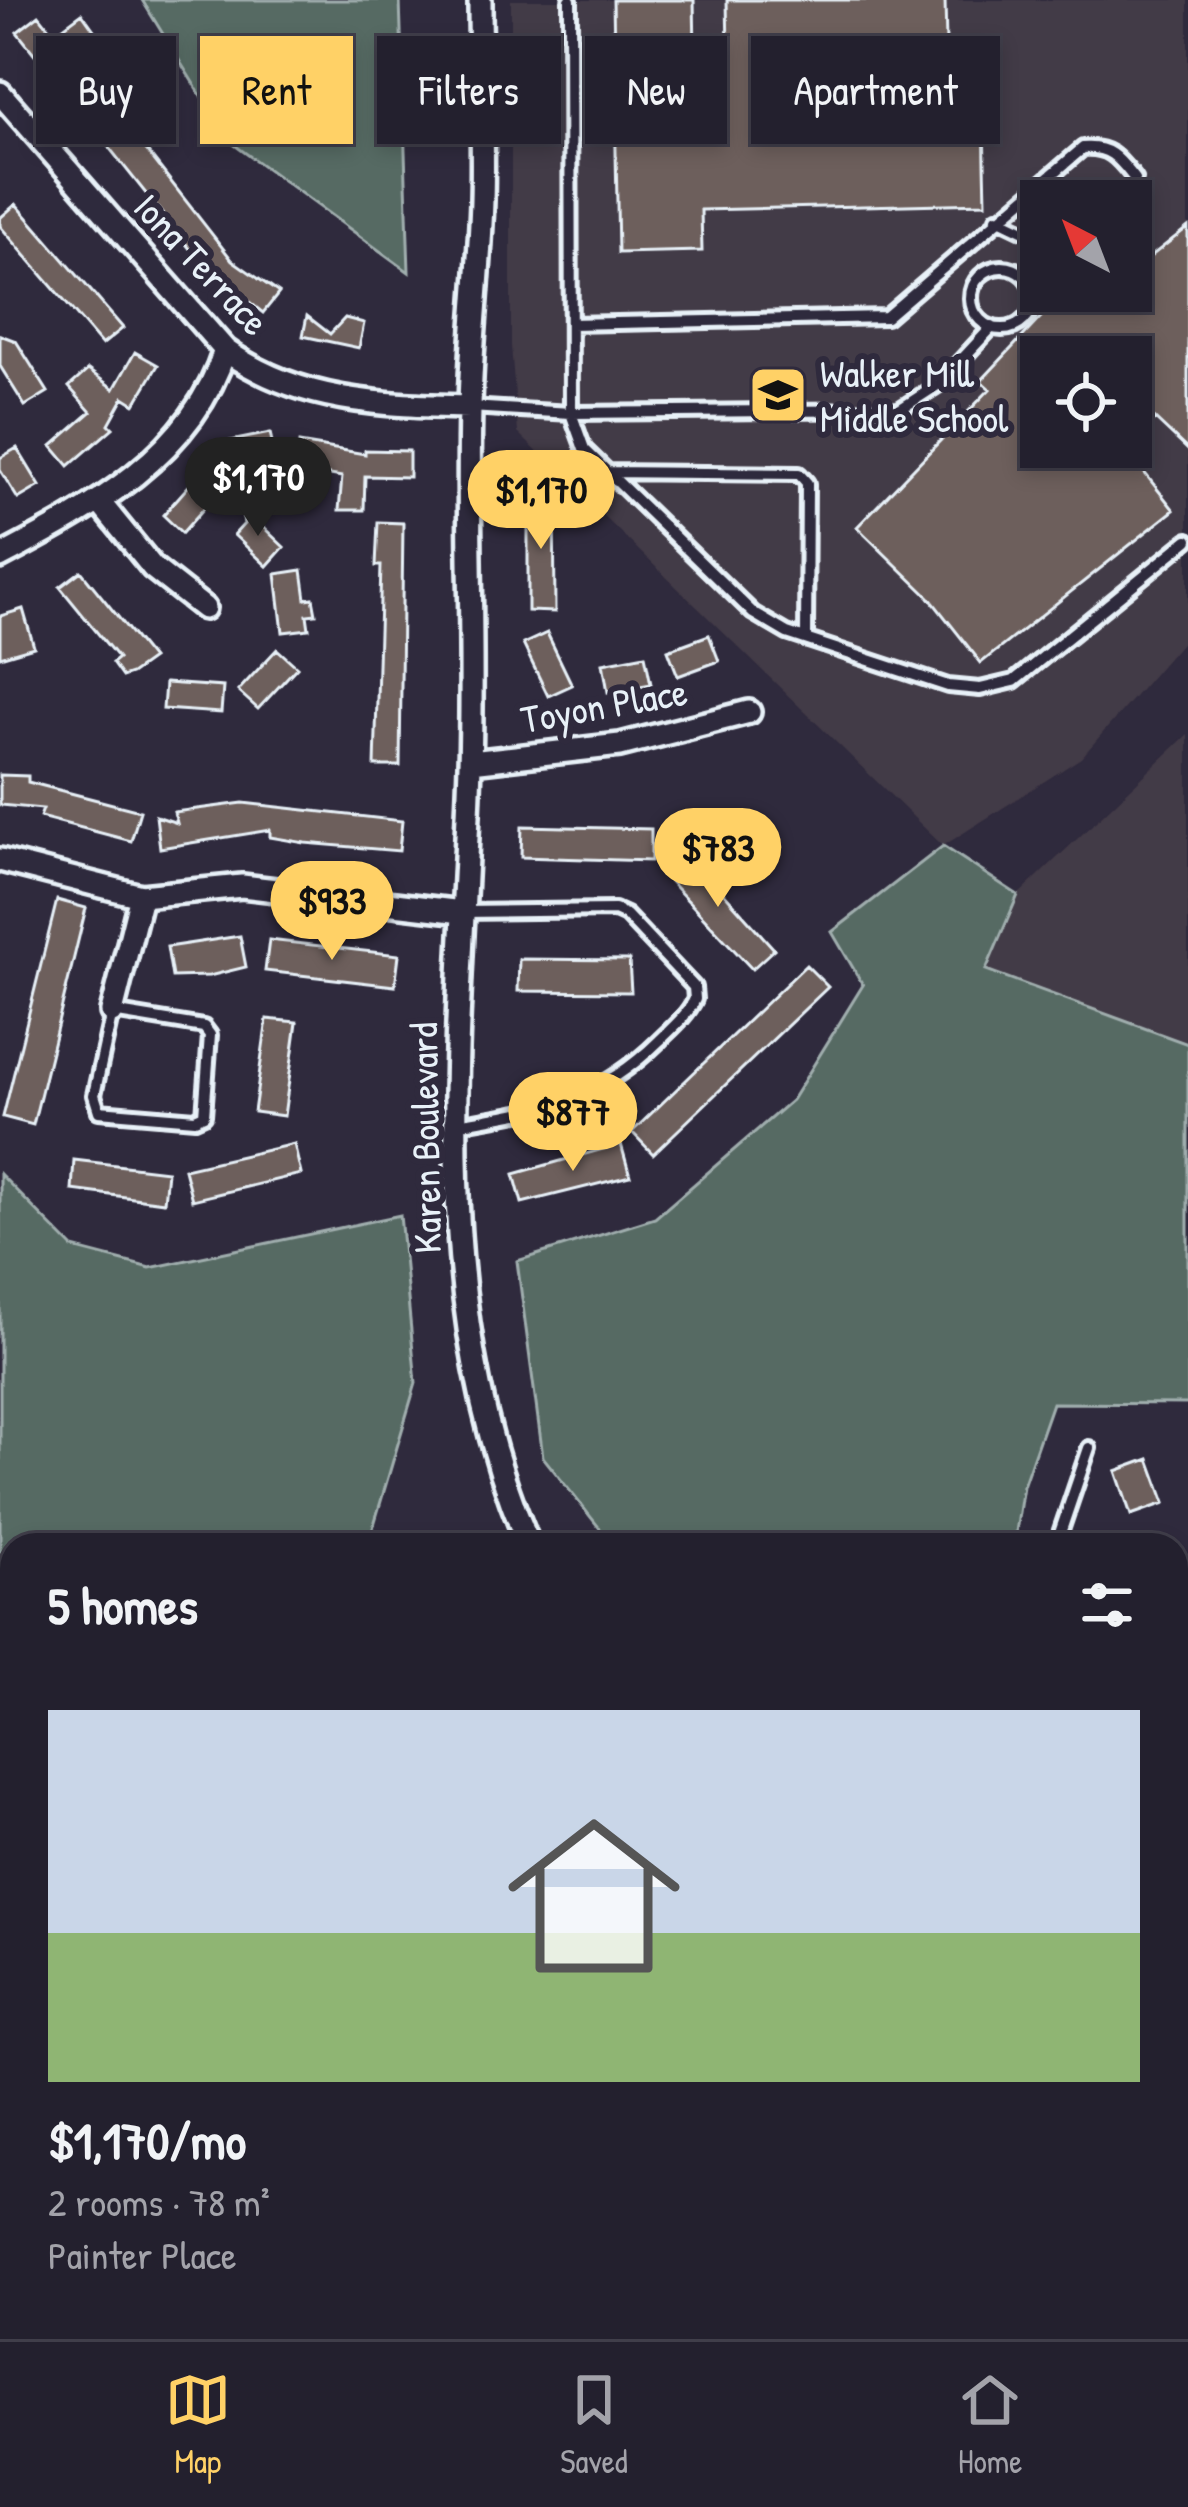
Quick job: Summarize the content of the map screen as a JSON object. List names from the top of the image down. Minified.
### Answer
{"streets":{"street":["Iona Terrace","Toyon Place","Karen Boulevard"]},"crossings":[["Iona Terrace","Karen Boulevard"],["Toyon Place","Karen Boulevard"]],"places":{"school or university":["Walker Mill Middle School"]},"north":"top left","page":{"chip":["Buy","Rent","Filters","New","Apartment"],"price":["$1,170","$1,170","$783","$933","$877"],"heading":"5 homes","list":[{"name":"$1,170/mo","note":"2 rooms · 78 m² · Painter Place"}],"tabs":["Map","Saved","Home"]}}
